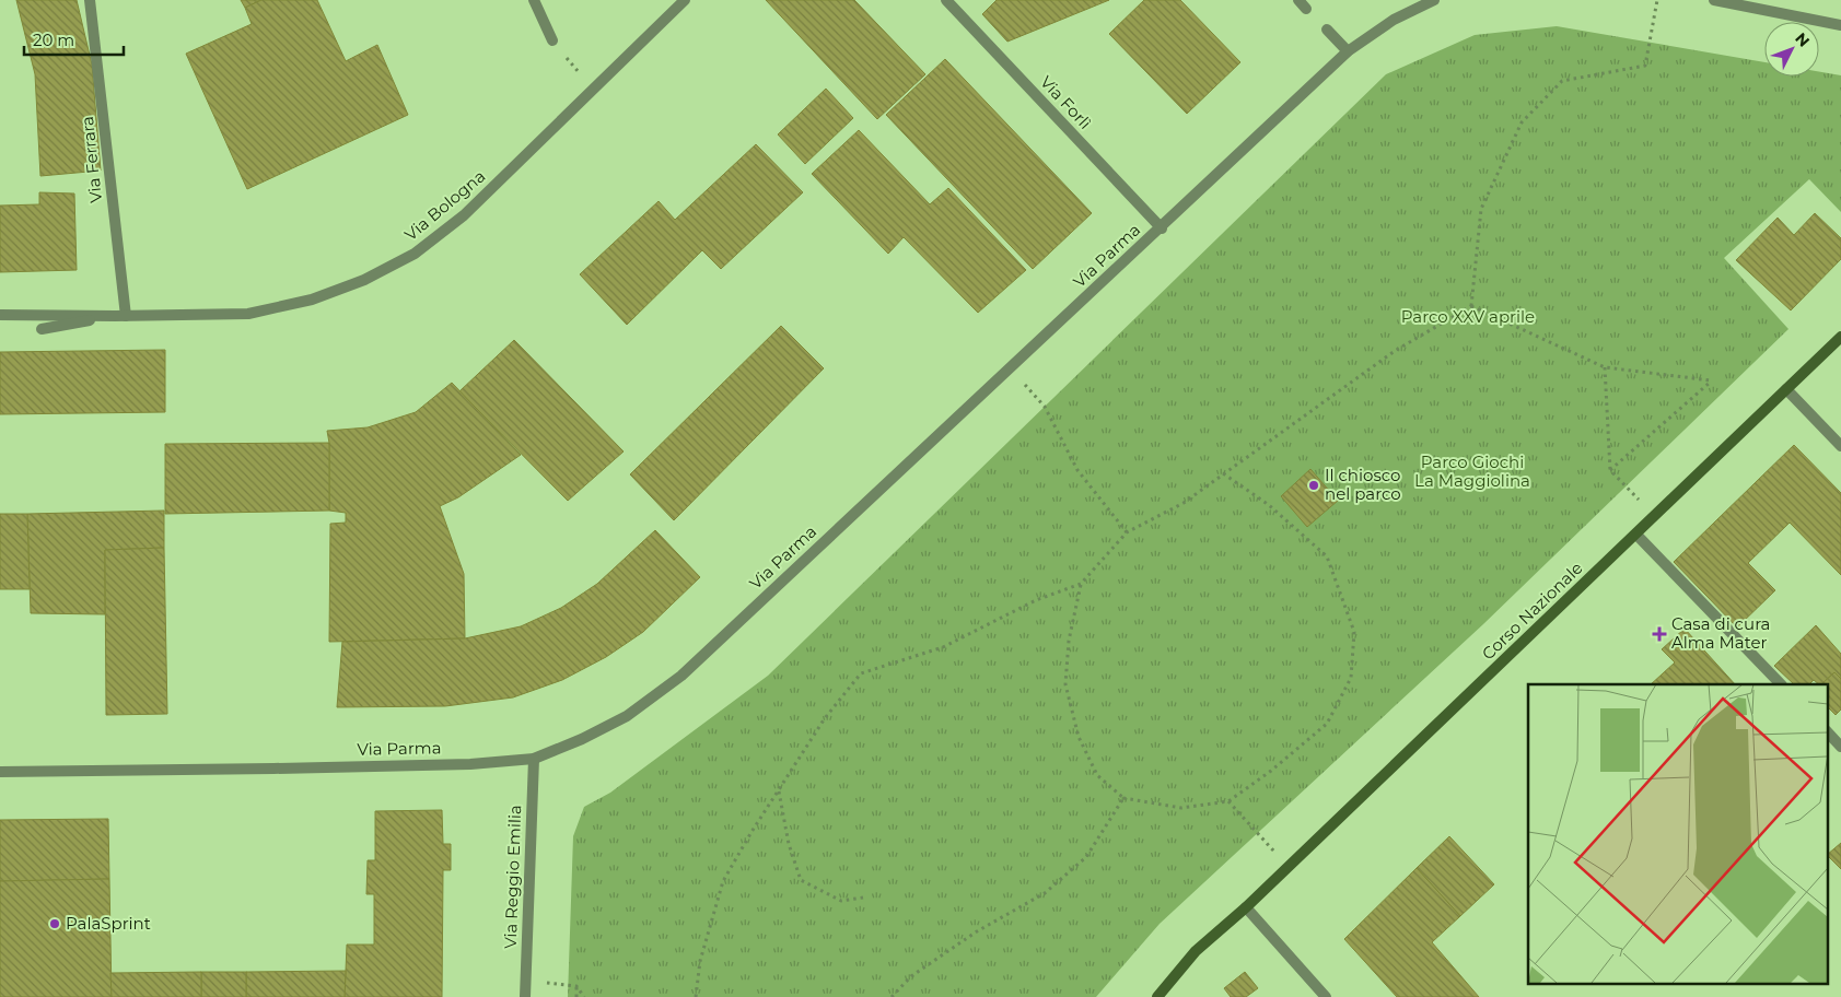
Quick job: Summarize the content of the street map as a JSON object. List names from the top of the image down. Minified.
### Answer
{"streets":{"street":["Via Forlì","Via Ferrara","Via Bologna","Via Parma","Corso Nazionale","Via Reggio Emilia"]},"crossings":[["Via Forlì","Via Parma"],["Via Ferrara","Via Bologna"],["Via Parma","Via Reggio Emilia"]],"parks":["Parco XXV aprile","Parco Giochi La Maggiolina"],"places":{"other":["Il chiosco nel parco","PalaSprint"],"health":["Casa di cura Alma Mater"]},"scale_bar":"20 m","north":"top right"}
